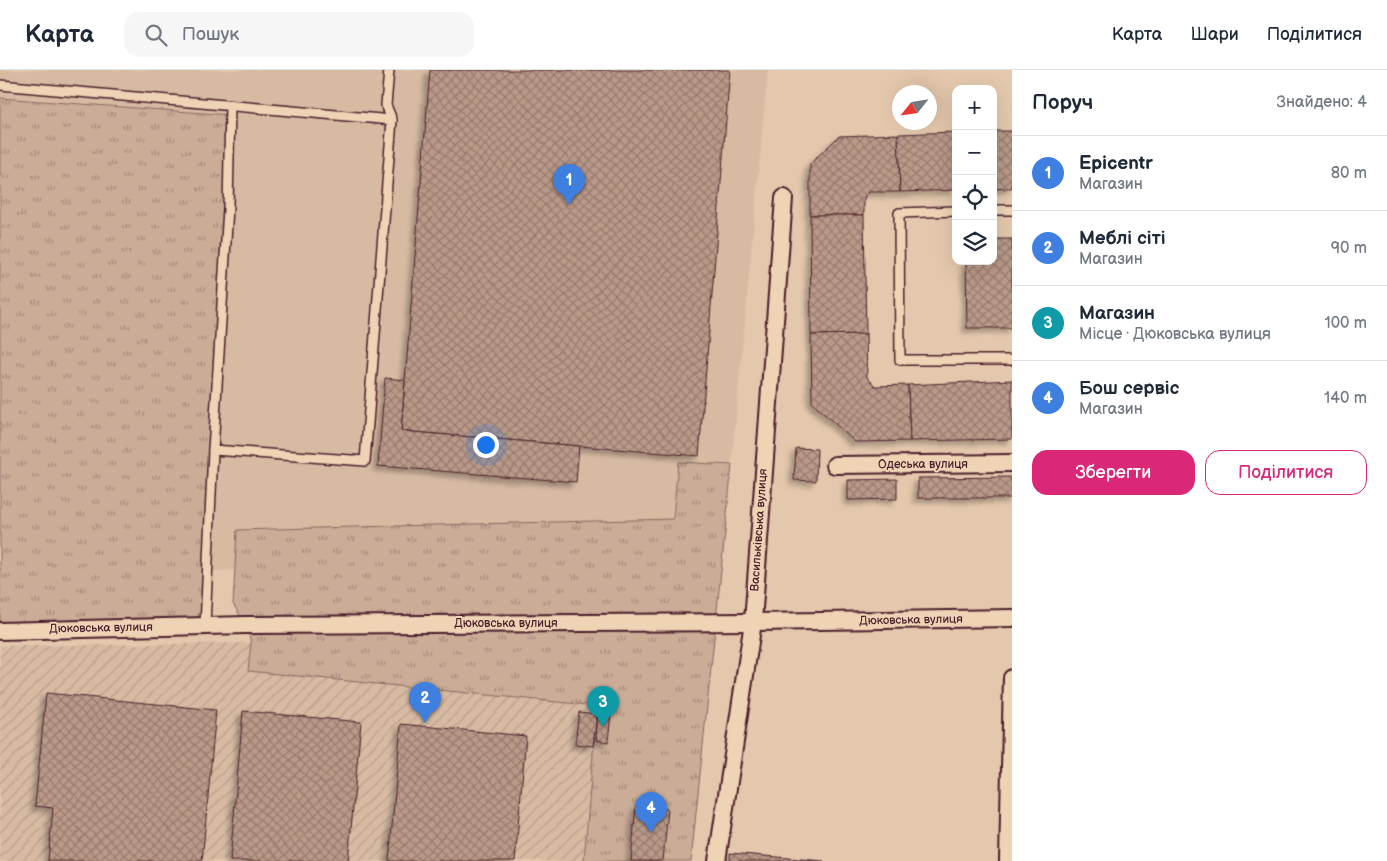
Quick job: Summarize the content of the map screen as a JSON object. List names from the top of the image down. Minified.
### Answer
{"streets":{"street":["Одеська вулиця","Васильківська вулиця","Дюковська вулиця"]},"crossings":[["Васильківська вулиця","Дюковська вулиця"]],"north":"bottom left","page":{"header":"Карта","search":"Пошук","nav":["Карта","Шари","Поділитися"],"heading":["Поруч","Знайдено: 4"],"map_buttons":["+","−"],"list":[{"mark":"1","name":"Epicentr","note":"Магазин","value":"80 m"},{"mark":"2","name":"Меблі сіті","note":"Магазин","value":"90 m"},{"mark":"3","name":"Магазин","note":"Місце · Дюковська вулиця","value":"100 m"},{"mark":"4","name":"Бош сервіс","note":"Магазин","value":"140 m"}],"pins":["1","2","3","4"],"buttons":["Зберегти","Поділитися"]}}
